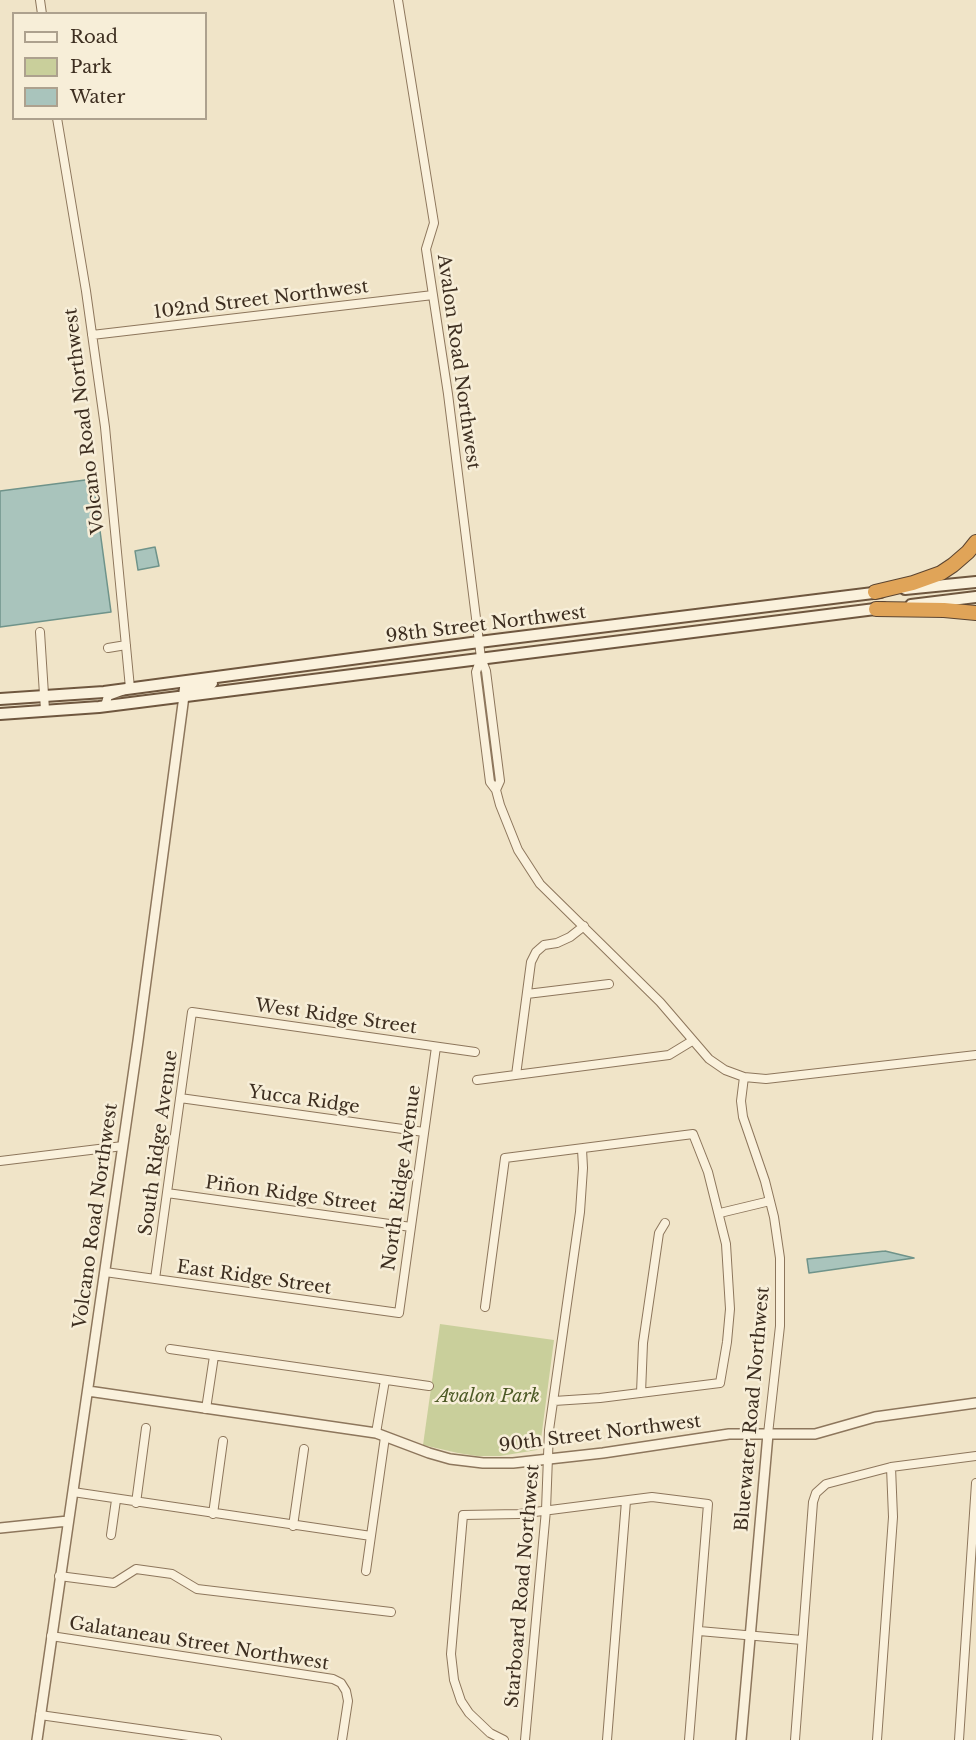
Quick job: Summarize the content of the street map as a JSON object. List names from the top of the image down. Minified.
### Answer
{"streets":{"main road":["98th Street Northwest"],"street":["102nd Street Northwest","Avalon Road Northwest","Volcano Road Northwest","West Ridge Street","Yucca Ridge","South Ridge Avenue","North Ridge Avenue","Piñon Ridge Street","East Ridge Street","Bluewater Road Northwest","90th Street Northwest","Starboard Road Northwest","Galataneau Street Northwest"]},"crossings":[["102nd Street Northwest","Avalon Road Northwest"],["102nd Street Northwest","Volcano Road Northwest"],["Avalon Road Northwest","98th Street Northwest"],["Volcano Road Northwest","98th Street Northwest"],["Volcano Road Northwest","East Ridge Street"],["Volcano Road Northwest","90th Street Northwest"],["Volcano Road Northwest","Galataneau Street Northwest"],["West Ridge Street","South Ridge Avenue"],["West Ridge Street","North Ridge Avenue"],["Yucca Ridge","South Ridge Avenue"],["Yucca Ridge","North Ridge Avenue"],["South Ridge Avenue","Piñon Ridge Street"],["South Ridge Avenue","East Ridge Street"],["North Ridge Avenue","Piñon Ridge Street"],["North Ridge Avenue","East Ridge Street"],["Bluewater Road Northwest","90th Street Northwest"],["90th Street Northwest","Starboard Road Northwest"]],"parks":["Avalon Park"],"legend":["Road","Park","Water"]}
